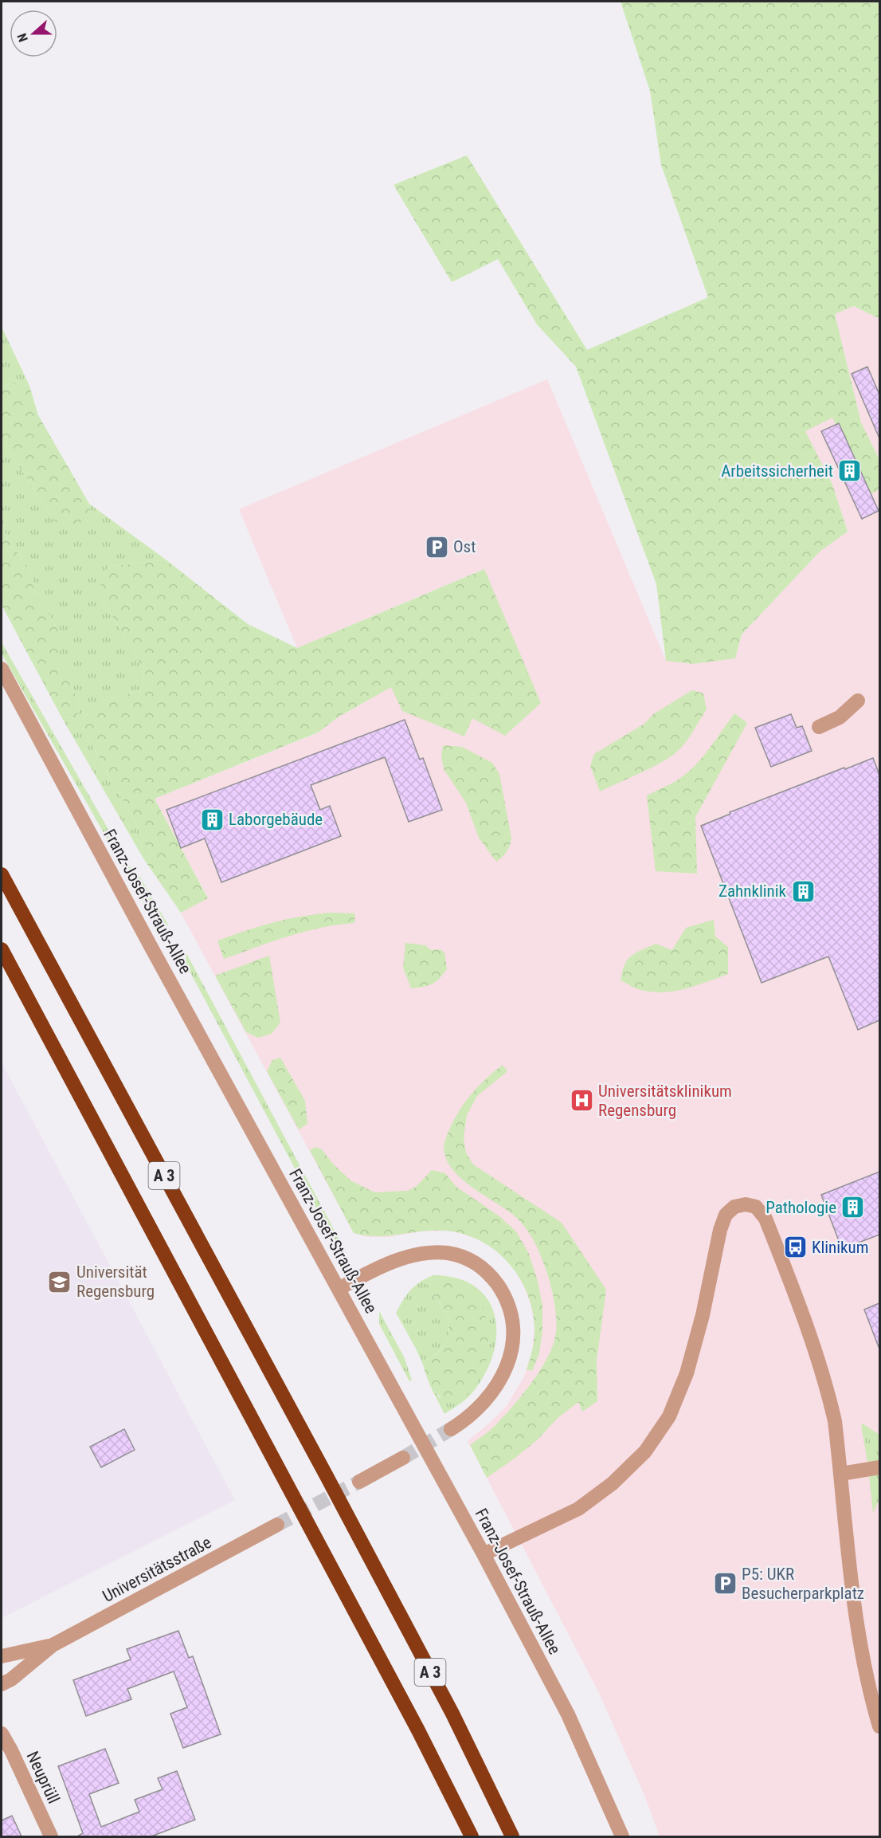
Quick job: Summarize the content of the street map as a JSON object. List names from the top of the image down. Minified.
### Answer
{"streets":{"highway":["A 3"],"street":["Franz-Josef-Strauß-Allee","Universitätsstraße","Neuprüll"]},"places":{"building":["Arbeitssicherheit","Laborgebäude","Zahnklinik","Pathologie"],"parking":["Ost","P5: UKR Besucherparkplatz"],"hospital":["Universitätsklinikum Regensburg"],"bus stop":["Klinikum"],"school or university":["Universität Regensburg"]},"north":"left"}
